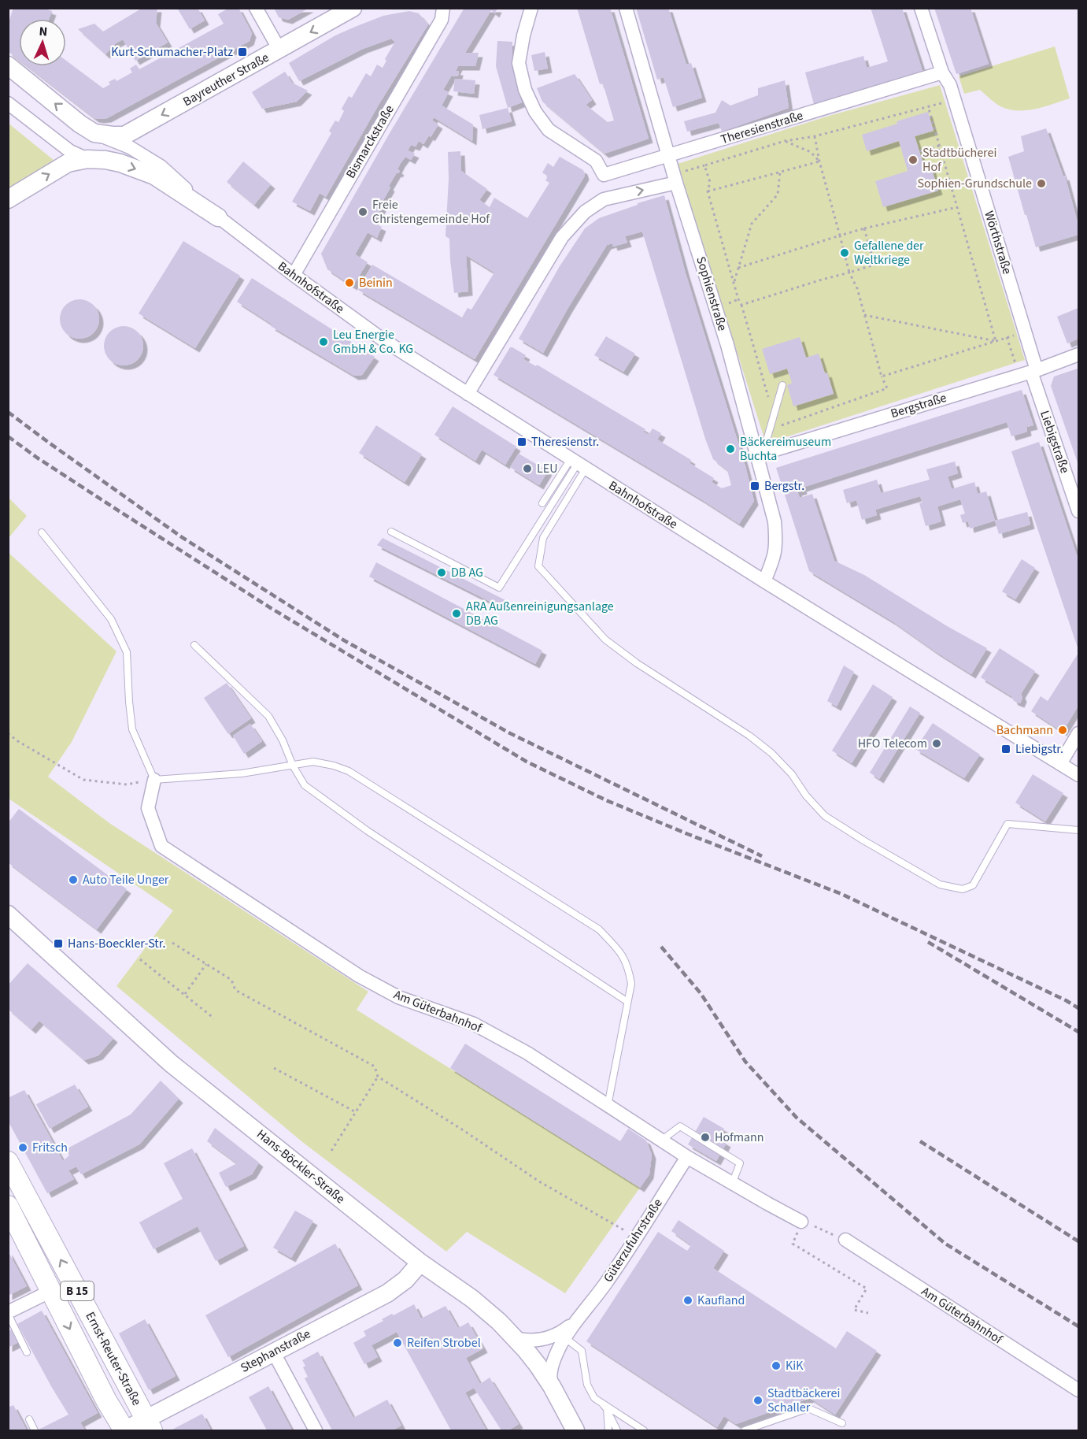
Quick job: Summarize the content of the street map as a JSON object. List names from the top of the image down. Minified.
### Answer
{"streets":{"main road":["B 15","Ernst-Reuter-Straße"],"street":["Bayreuther Straße","Theresienstraße","Bismarckstraße","Wörthstraße","Bahnhofstraße","Sophienstraße","Bergstraße","Liebigstraße","Am Güterbahnhof","Hans-Böckler-Straße","Güterzufuhrstraße","Stephanstraße"]},"crossings":[["Bayreuther Straße","Bahnhofstraße"],["Theresienstraße","Wörthstraße"],["Theresienstraße","Sophienstraße"],["Bismarckstraße","Bahnhofstraße"],["Wörthstraße","Bergstraße"],["Wörthstraße","Liebigstraße"],["Bahnhofstraße","Sophienstraße"],["Sophienstraße","Bergstraße"],["Bergstraße","Liebigstraße"],["Am Güterbahnhof","Güterzufuhrstraße"],["Hans-Böckler-Straße","Güterzufuhrstraße"],["Hans-Böckler-Straße","Stephanstraße"],["Stephanstraße","Ernst-Reuter-Straße"]],"one_way":["Bayreuther Straße"],"places":{"transit":["Kurt-Schumacher-Platz","Theresienstr.","Bergstr.","Liebigstr.","Hans-Boeckler-Str."],"other":["Stadtbücherei Hof","Sophien-Grundschule","Freie Christengemeinde Hof","Gefallene der Weltkriege","Beinin","Leu Energie GmbH & Co. KG","Bäckereimuseum Buchta","LEU","DB AG","ARA Außenreinigungsanlage DB AG","Bachmann","HFO Telecom","Auto Teile Unger","Hofmann","Fritsch","Kaufland","Reifen Strobel","KiK","Stadtbäckerei Schaller"]},"north":"top"}
